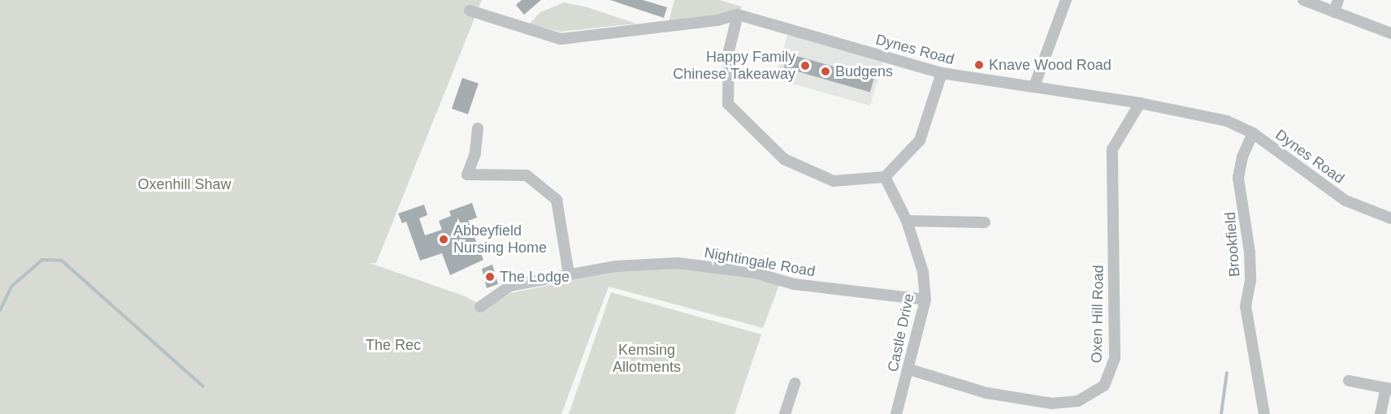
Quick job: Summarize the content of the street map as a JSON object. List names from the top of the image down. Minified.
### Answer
{"streets":{"street":["Dynes Road","Brookfield","Nightingale Road","Oxen Hill Road","Castle Drive"]},"crossings":[["Dynes Road","Brookfield"],["Dynes Road","Oxen Hill Road"],["Nightingale Road","Castle Drive"],["Oxen Hill Road","Castle Drive"]],"parks":["Oxenhill Shaw","The Rec","Kemsing Allotments"],"places":["Knave Wood Road","Happy Family Chinese Takeaway","Budgens","Abbeyfield Nursing Home","The Lodge"]}
